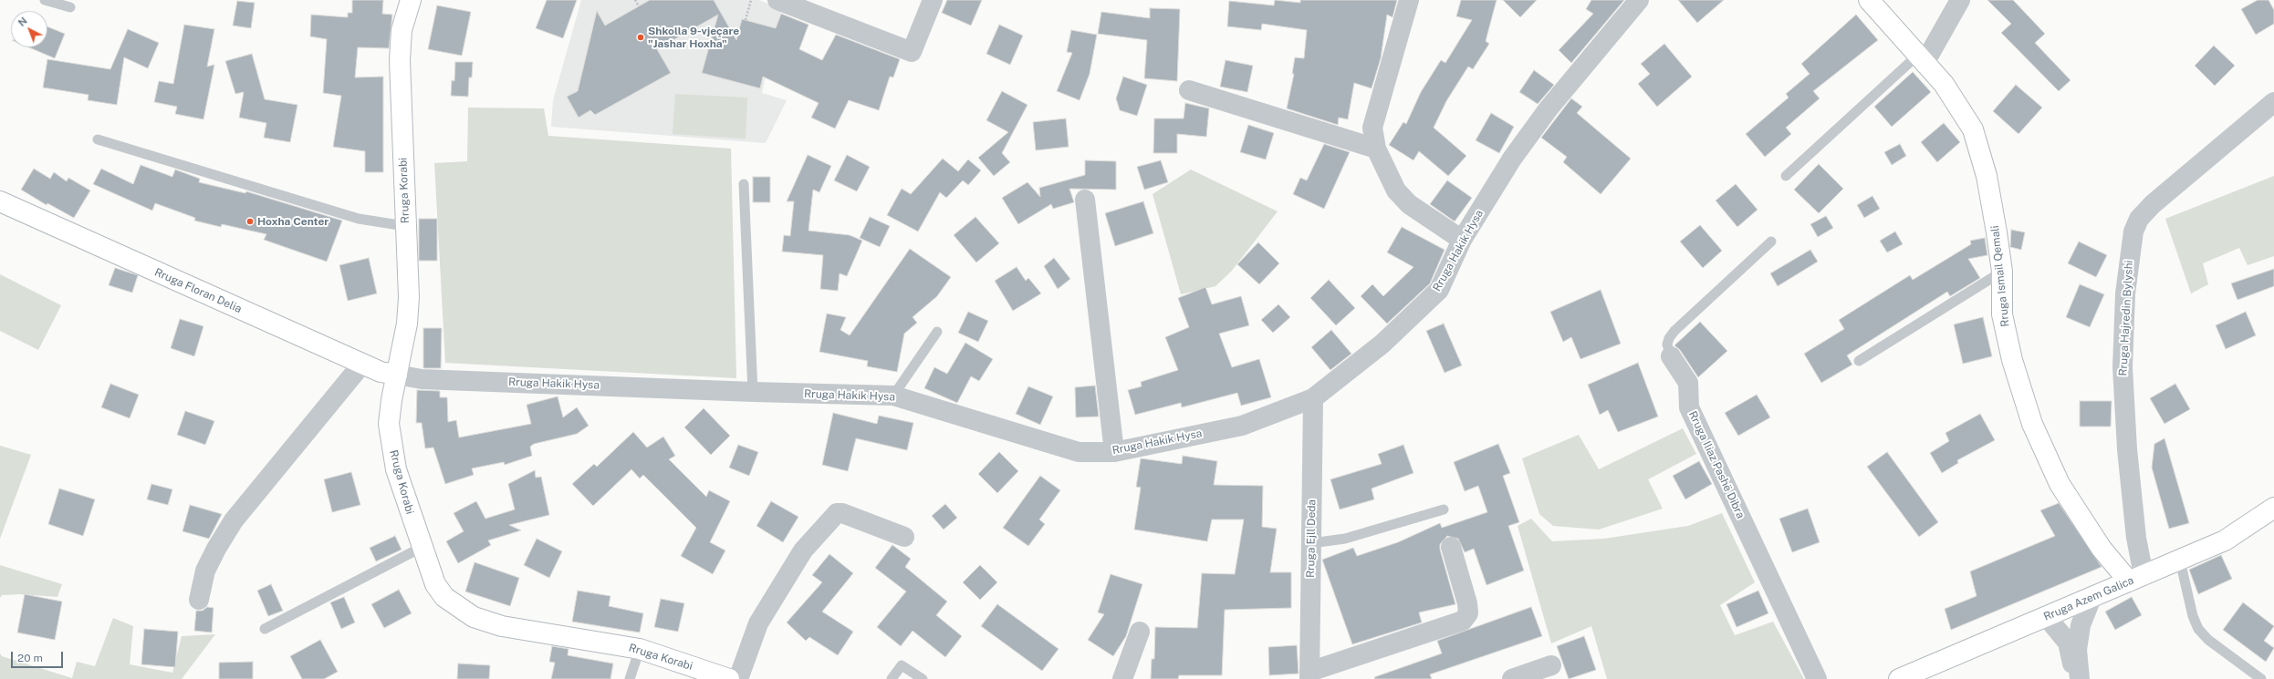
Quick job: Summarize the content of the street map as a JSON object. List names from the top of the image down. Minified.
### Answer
{"streets":{"street":["Rruga Korabi","Rruga Hakik Hysa","Rruga Ismail Qemali","Rruga Floran Delia","Rruga Hajredin Bylyshi","Rruga Iliaz Pashë Dibra","Rruga Ejll Deda","Rruga Azem Galica"]},"crossings":[["Rruga Korabi","Rruga Hakik Hysa"],["Rruga Korabi","Rruga Floran Delia"],["Rruga Hakik Hysa","Rruga Floran Delia"],["Rruga Hakik Hysa","Rruga Ejll Deda"],["Rruga Ismail Qemali","Rruga Hajredin Bylyshi"],["Rruga Ismail Qemali","Rruga Azem Galica"],["Rruga Hajredin Bylyshi","Rruga Azem Galica"]],"places":["Shkolla 9-vjeçare \"Jashar Hoxha\"","Hoxha Center"],"scale_bar":"20 m","north":"top left"}
